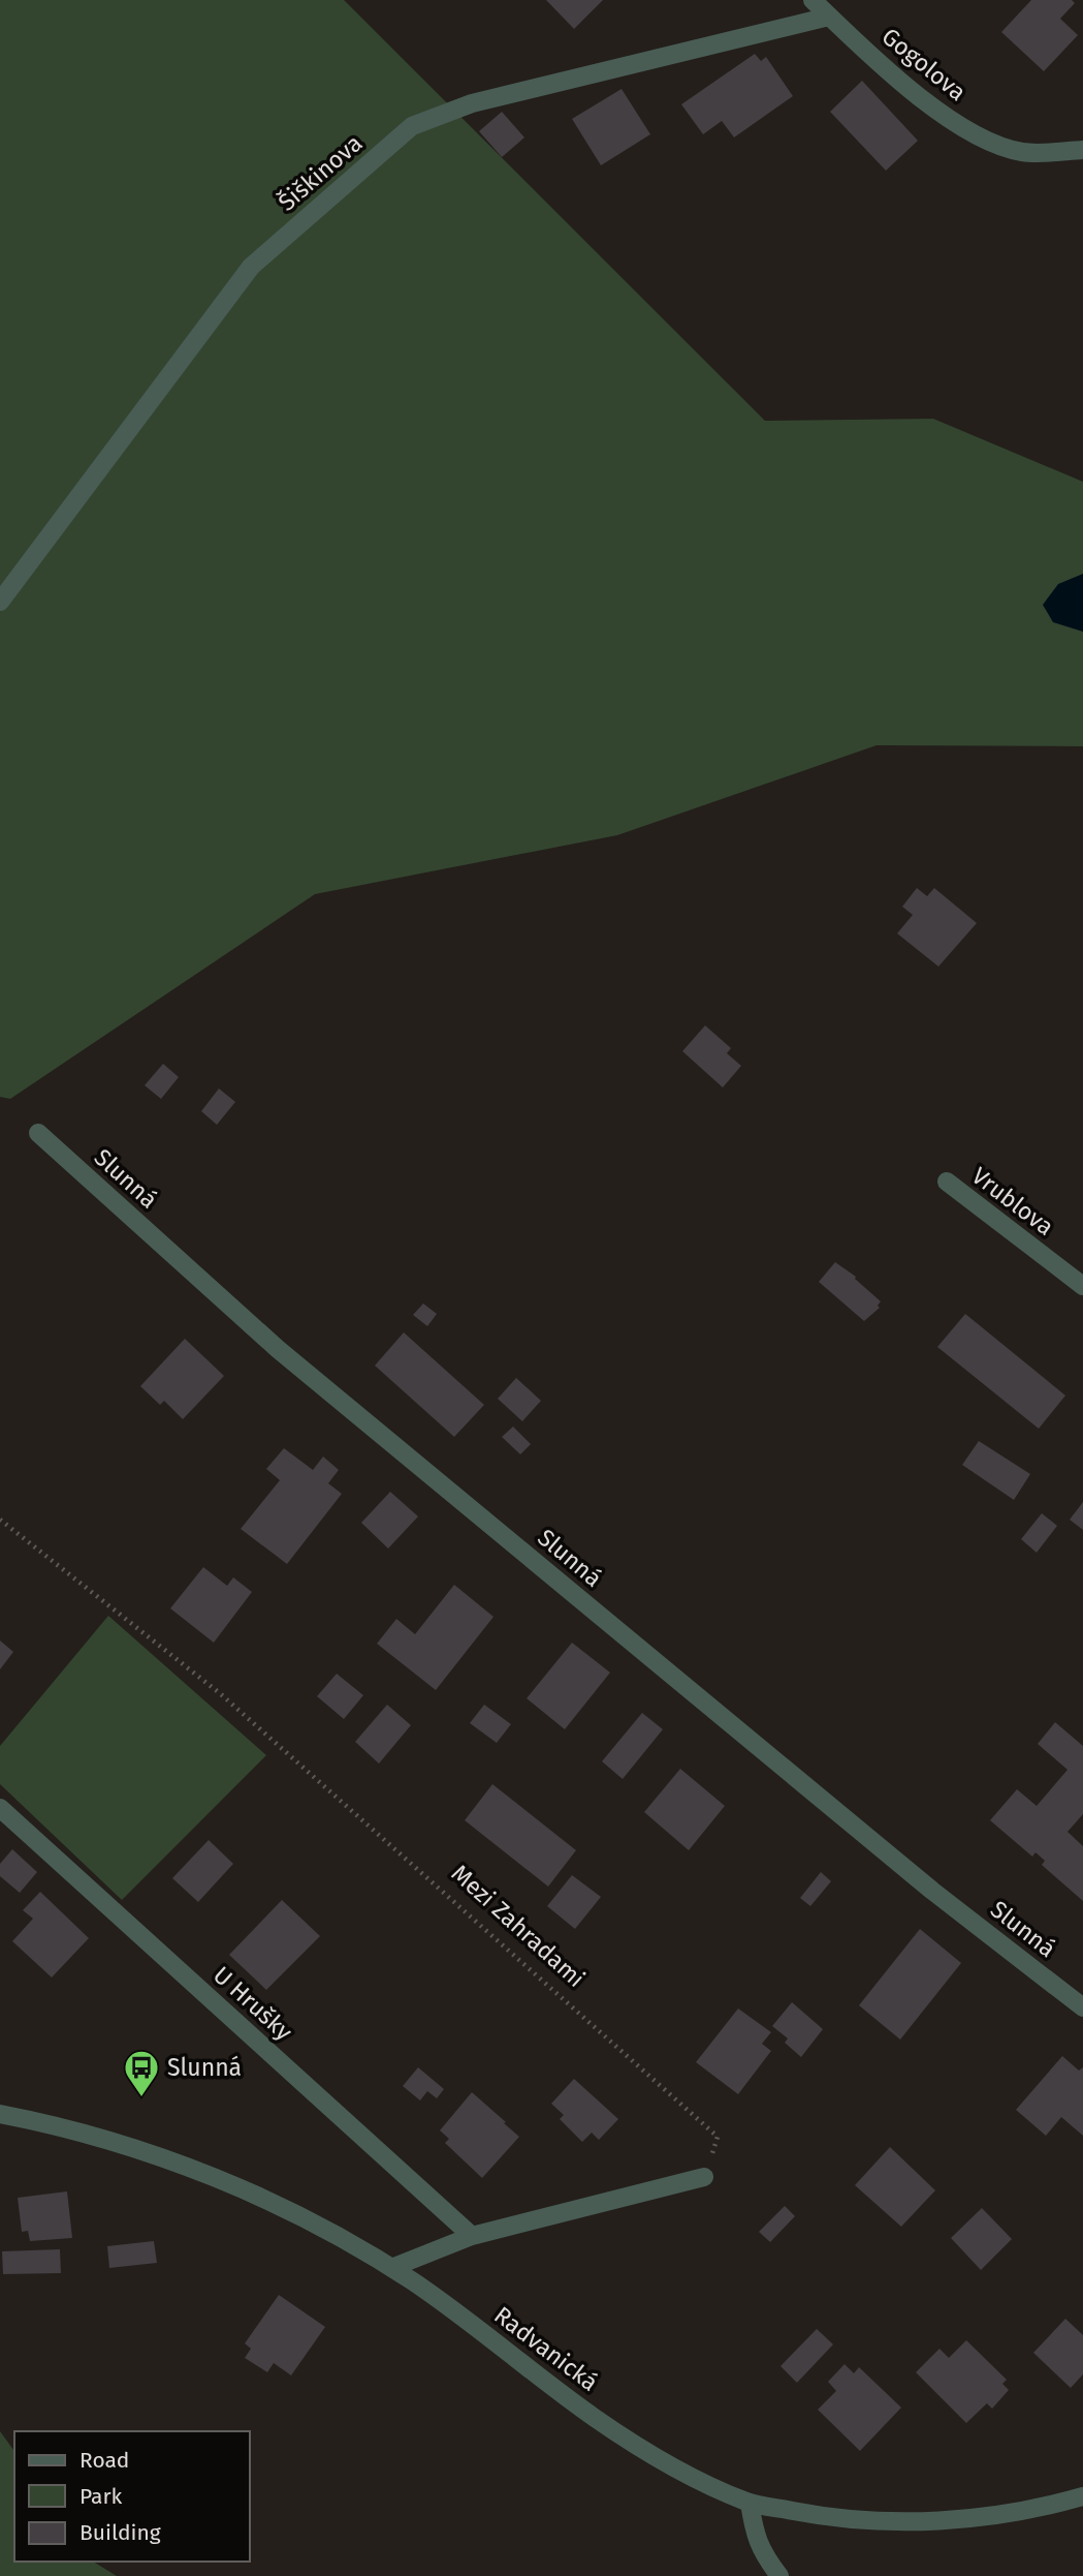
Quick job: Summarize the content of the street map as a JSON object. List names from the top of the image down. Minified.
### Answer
{"streets":{"street":["Gogolova","Šiškinova","Slunná","Vrublova","U Hrušky","Radvanická"],"path":["Mezi Zahradami"]},"crossings":[["Gogolova","Šiškinova"]],"places":{"bus stop":["Slunná"]},"legend":["Road","Park","Building"]}
